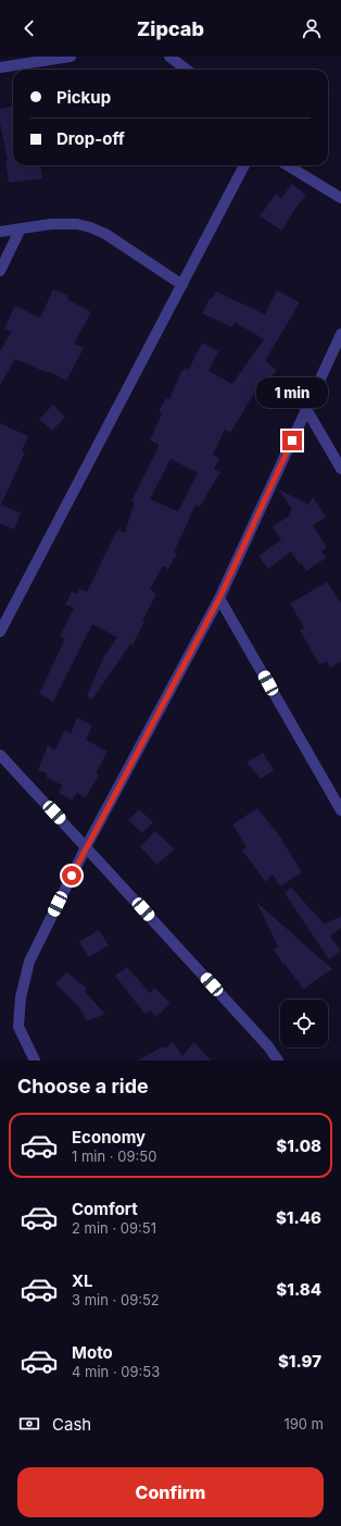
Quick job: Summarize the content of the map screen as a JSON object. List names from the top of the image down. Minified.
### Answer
{"page":{"header":"Zipcab","banner":["Pickup","Drop-off"],"bubble":"1 min","heading":"Choose a ride","list":[{"name":"Economy","note":"1 min · 09:50","value":"$1.08"},{"name":"Comfort","note":"2 min · 09:51","value":"$1.46"},{"name":"XL","note":"3 min · 09:52","value":"$1.84"},{"name":"Moto","note":"4 min · 09:53","value":"$1.97"}],"pay":["Cash","190 m"],"buttons":"Confirm"}}
